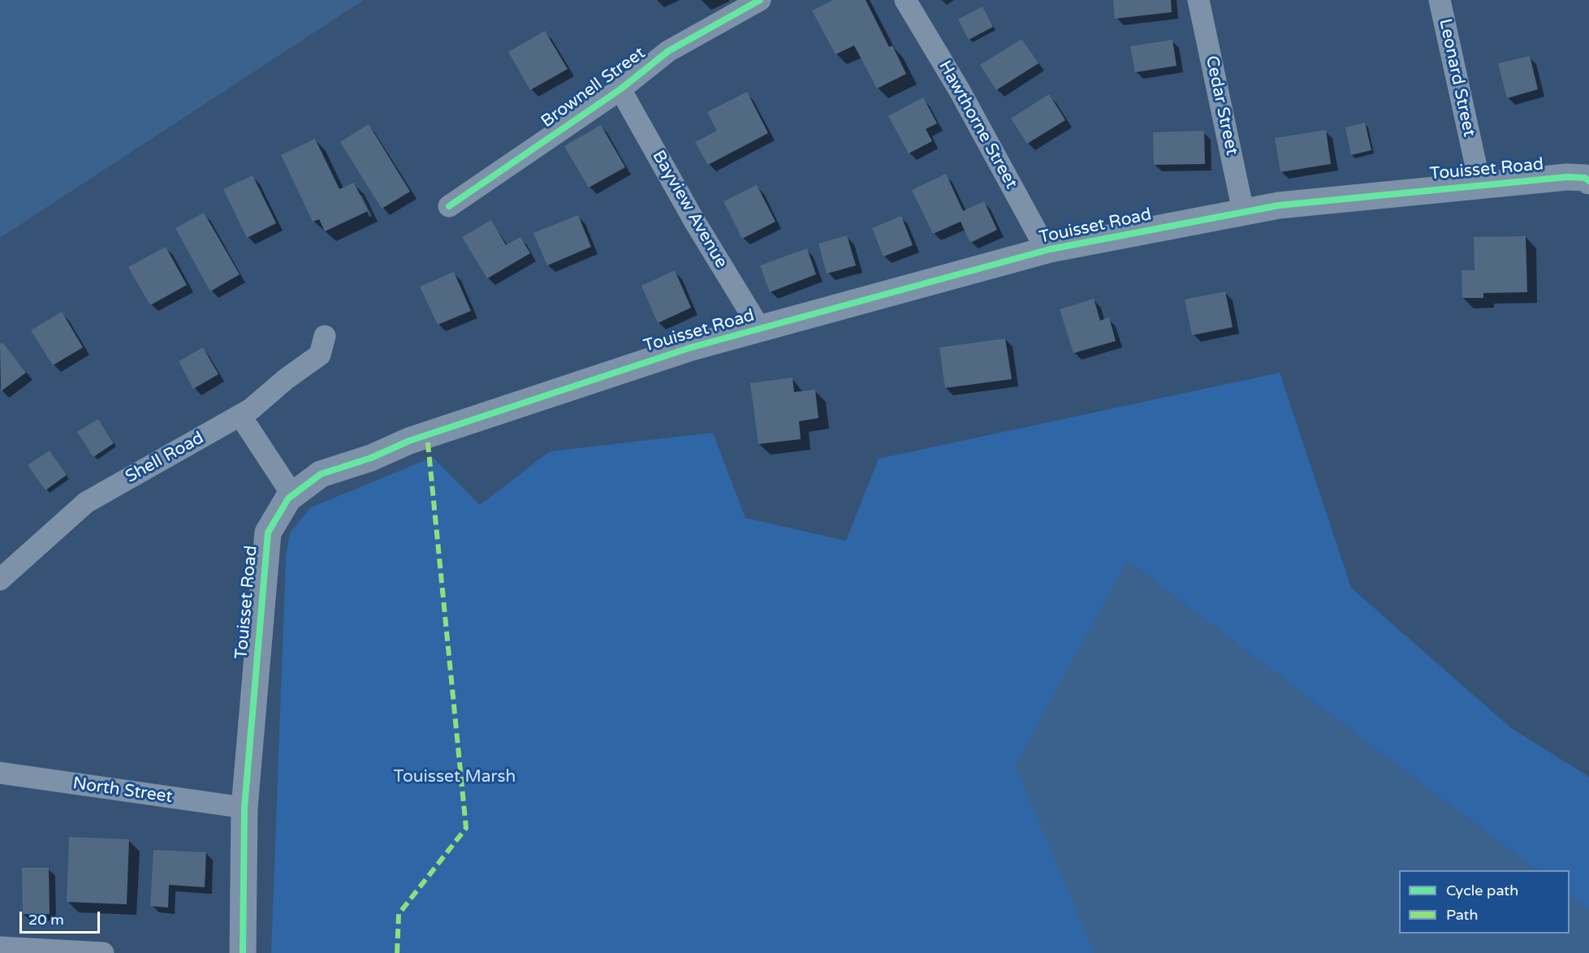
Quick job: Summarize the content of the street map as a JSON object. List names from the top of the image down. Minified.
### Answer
{"streets":{"street":["Leonard Street","Brownell Street","Cedar Street","Hawthorne Street","Touisset Road","Bayview Avenue","Shell Road","North Street"]},"crossings":[["Leonard Street","Touisset Road"],["Brownell Street","Bayview Avenue"],["Cedar Street","Touisset Road"],["Hawthorne Street","Touisset Road"],["Touisset Road","Bayview Avenue"],["Touisset Road","North Street"]],"parks":["Touisset Marsh"],"legend":["Cycle path","Path"],"scale_bar":"20 m"}
